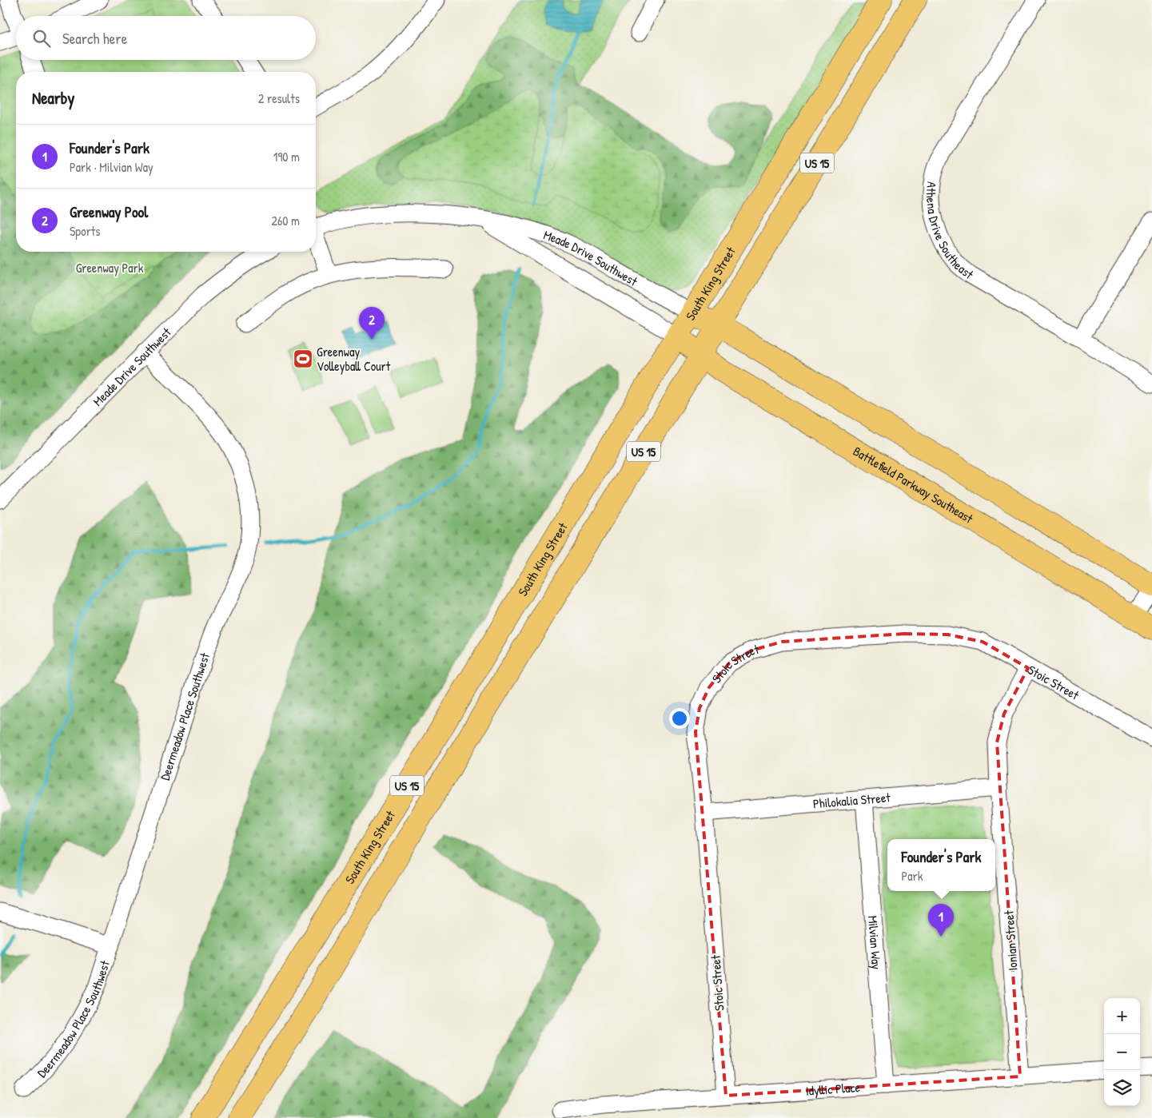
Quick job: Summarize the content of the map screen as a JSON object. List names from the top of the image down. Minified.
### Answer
{"streets":{"main road":["US 15","South King Street","Battlefield Parkway Southeast"],"street":["Athena Drive Southeast","Meade Drive Southwest","Stoic Street","Deermeadow Place Southwest","Philokalia Street","Ionian Street","Milvian Way","Idyllic Place"]},"crossings":[["US 15","Battlefield Parkway Southeast"],["Meade Drive Southwest","South King Street"],["Meade Drive Southwest","Battlefield Parkway Southeast"],["Meade Drive Southwest","Deermeadow Place Southwest"],["South King Street","Battlefield Parkway Southeast"],["Stoic Street","Philokalia Street"],["Stoic Street","Ionian Street"],["Stoic Street","Idyllic Place"],["Philokalia Street","Ionian Street"],["Philokalia Street","Milvian Way"],["Ionian Street","Idyllic Place"],["Milvian Way","Idyllic Place"]],"parks":["Greenway Park"],"places":{"sports":["Greenway Volleyball Court"]},"page":{"search":"Search here","heading":["Nearby","2 results"],"list":[{"mark":"1","name":"Founder's Park","note":"Park · Milvian Way","value":"190 m"},{"mark":"2","name":"Greenway Pool","note":"Sports","value":"260 m"}],"pins":["2","1"],"popup":["Founder's Park","Park"],"map_buttons":["+","−"]}}
